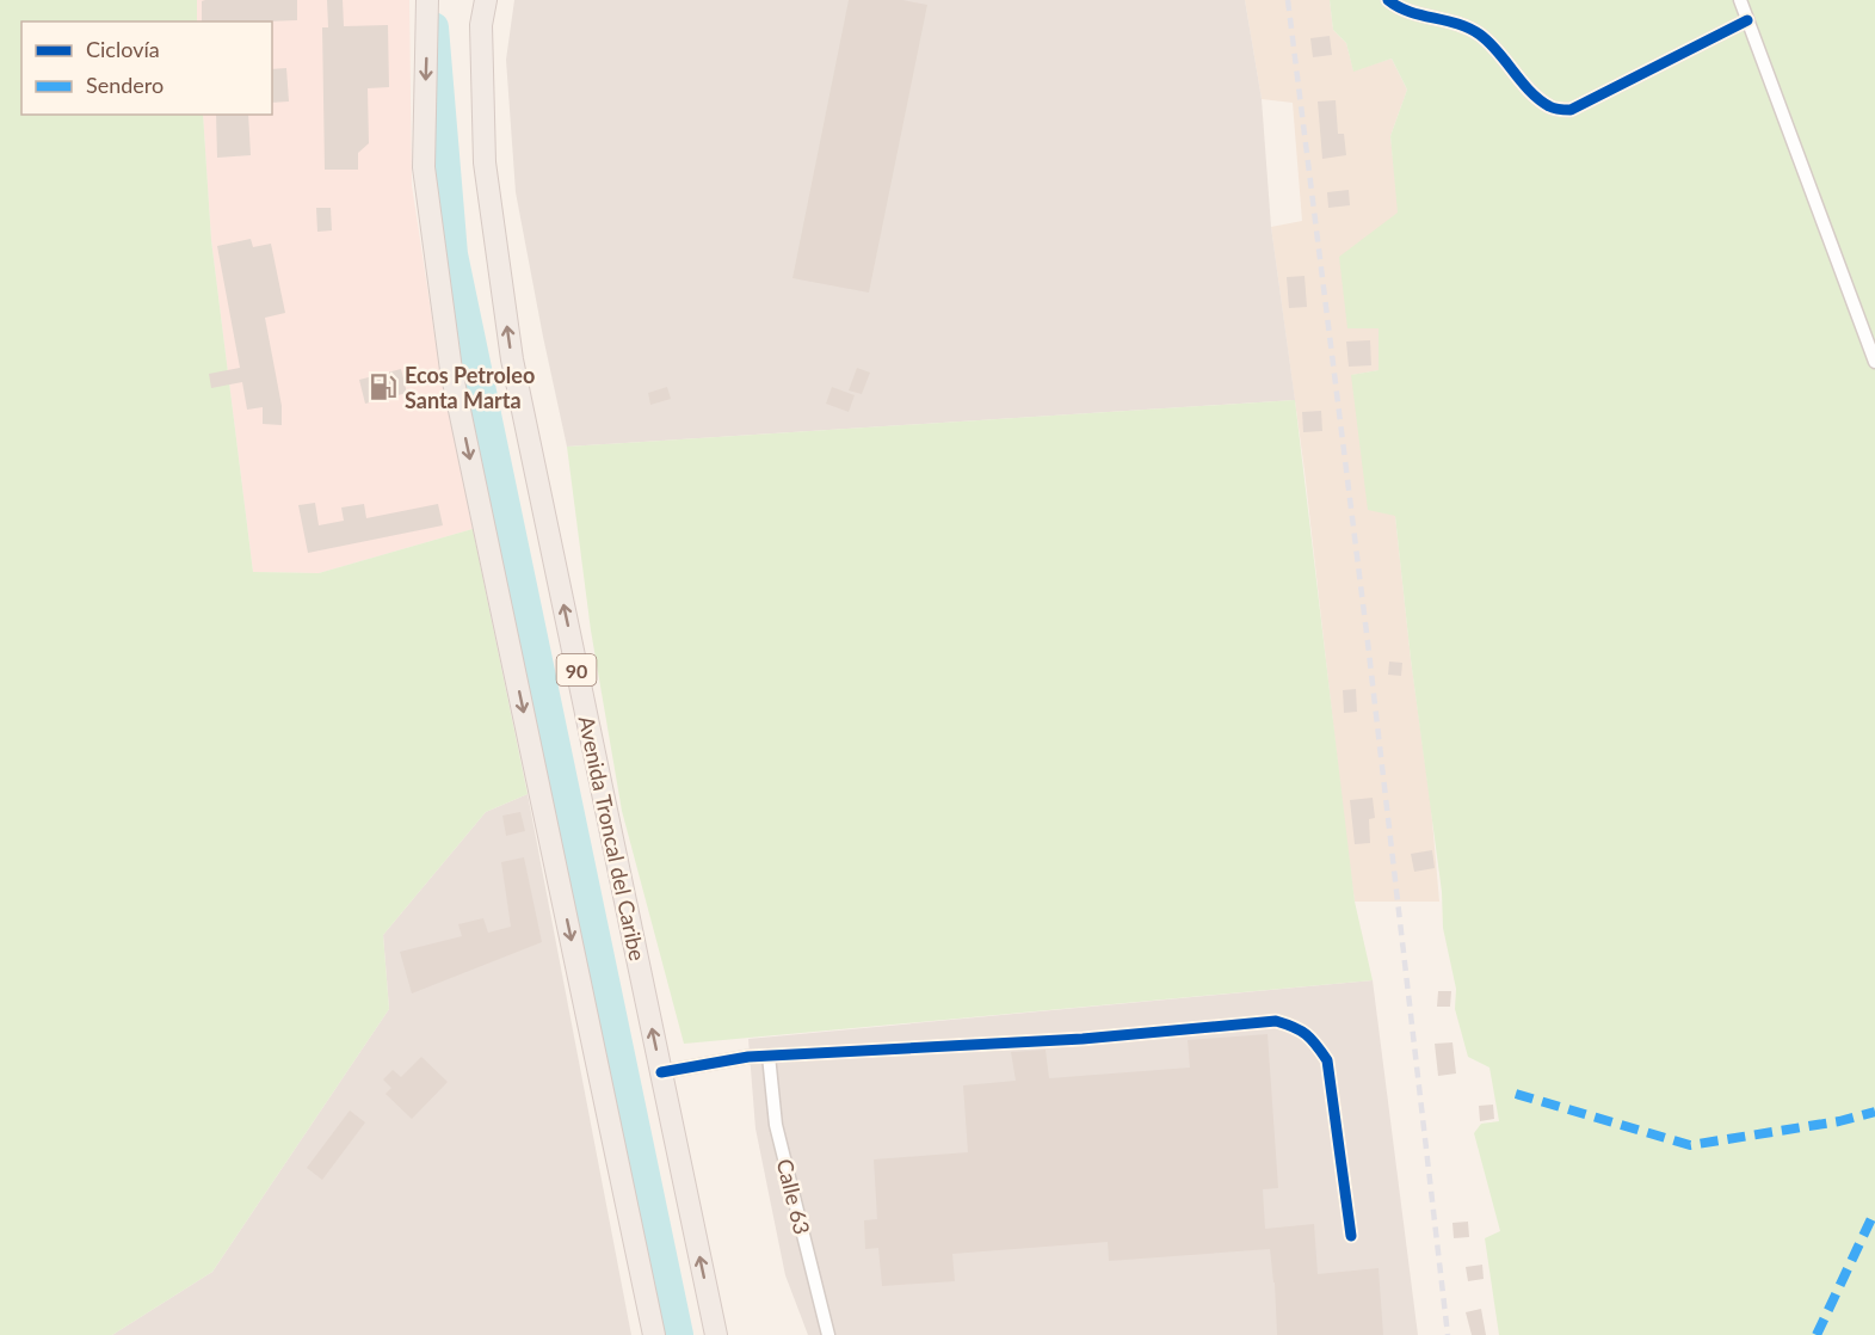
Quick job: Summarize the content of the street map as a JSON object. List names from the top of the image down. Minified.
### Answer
{"streets":{"highway":["90","Avenida Troncal del Caribe"],"street":["Calle 63"]},"places":{"fuel station":["Ecos Petroleo Santa Marta"]},"legend":["Ciclovía","Sendero"]}
